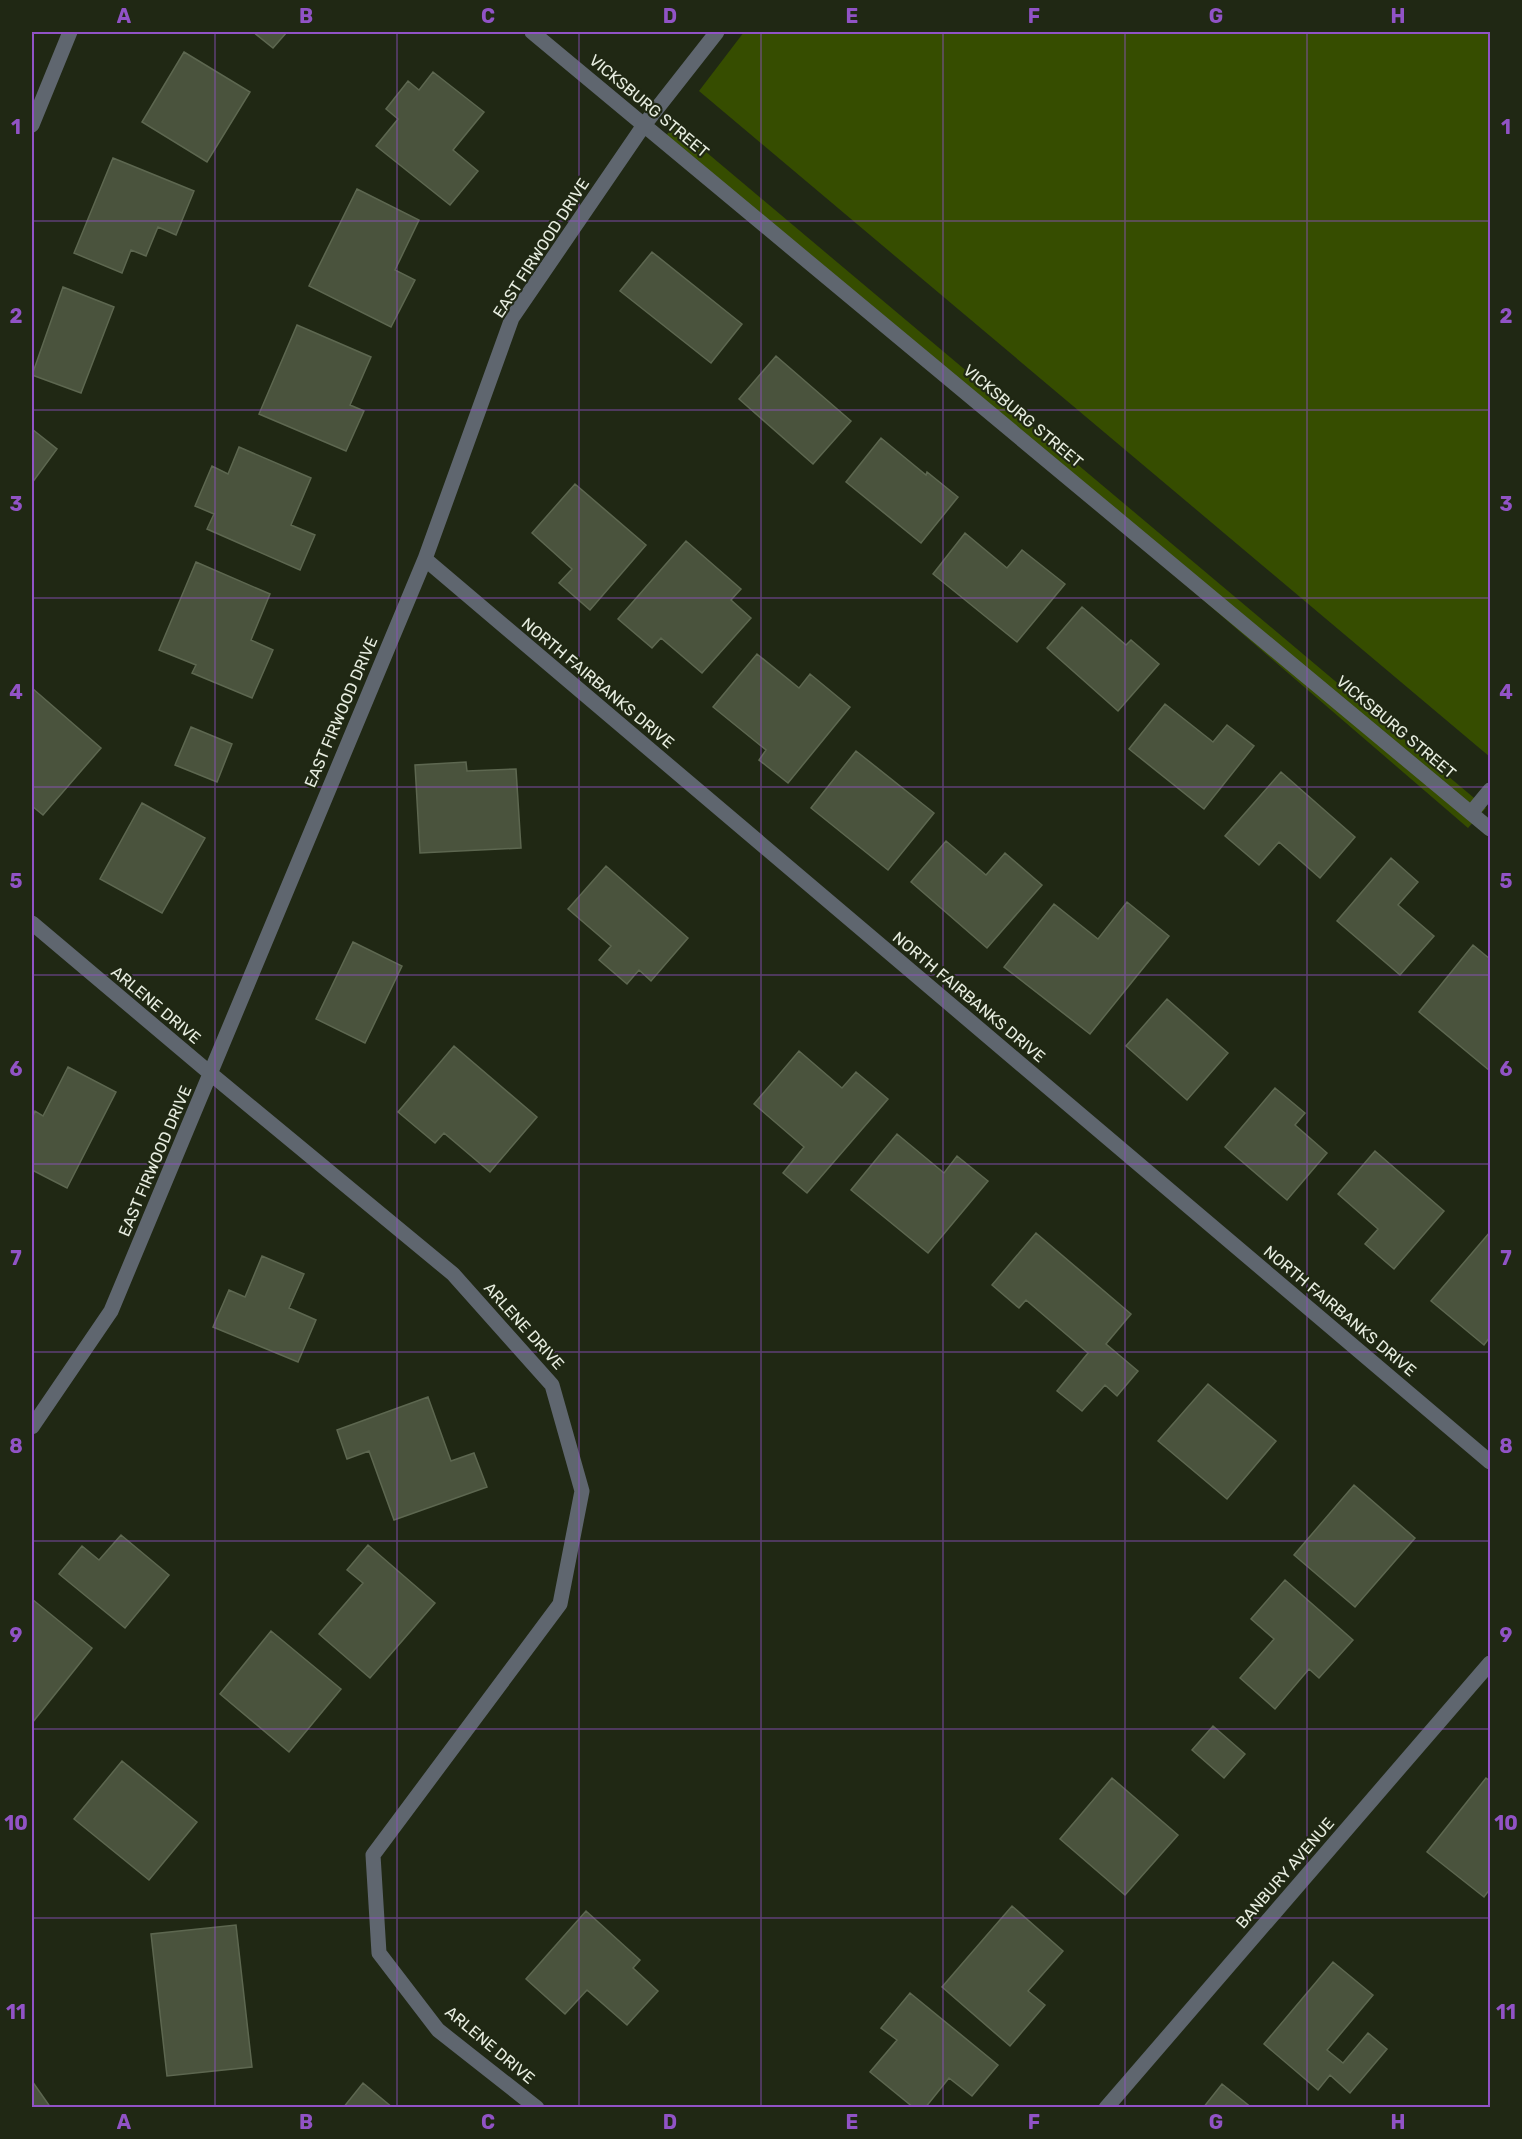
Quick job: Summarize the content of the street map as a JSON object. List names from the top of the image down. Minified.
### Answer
{"streets":{"street":["VICKSBURG STREET","EAST FIRWOOD DRIVE","NORTH FAIRBANKS DRIVE","ARLENE DRIVE","BANBURY AVENUE"]},"crossings":[["VICKSBURG STREET","EAST FIRWOOD DRIVE"],["EAST FIRWOOD DRIVE","NORTH FAIRBANKS DRIVE"],["EAST FIRWOOD DRIVE","ARLENE DRIVE"]],"grid":{"columns":["A","B","C","D","E","F","G","H"],"rows":["1","2","3","4","5","6","7","8","9","10","11"]}}
